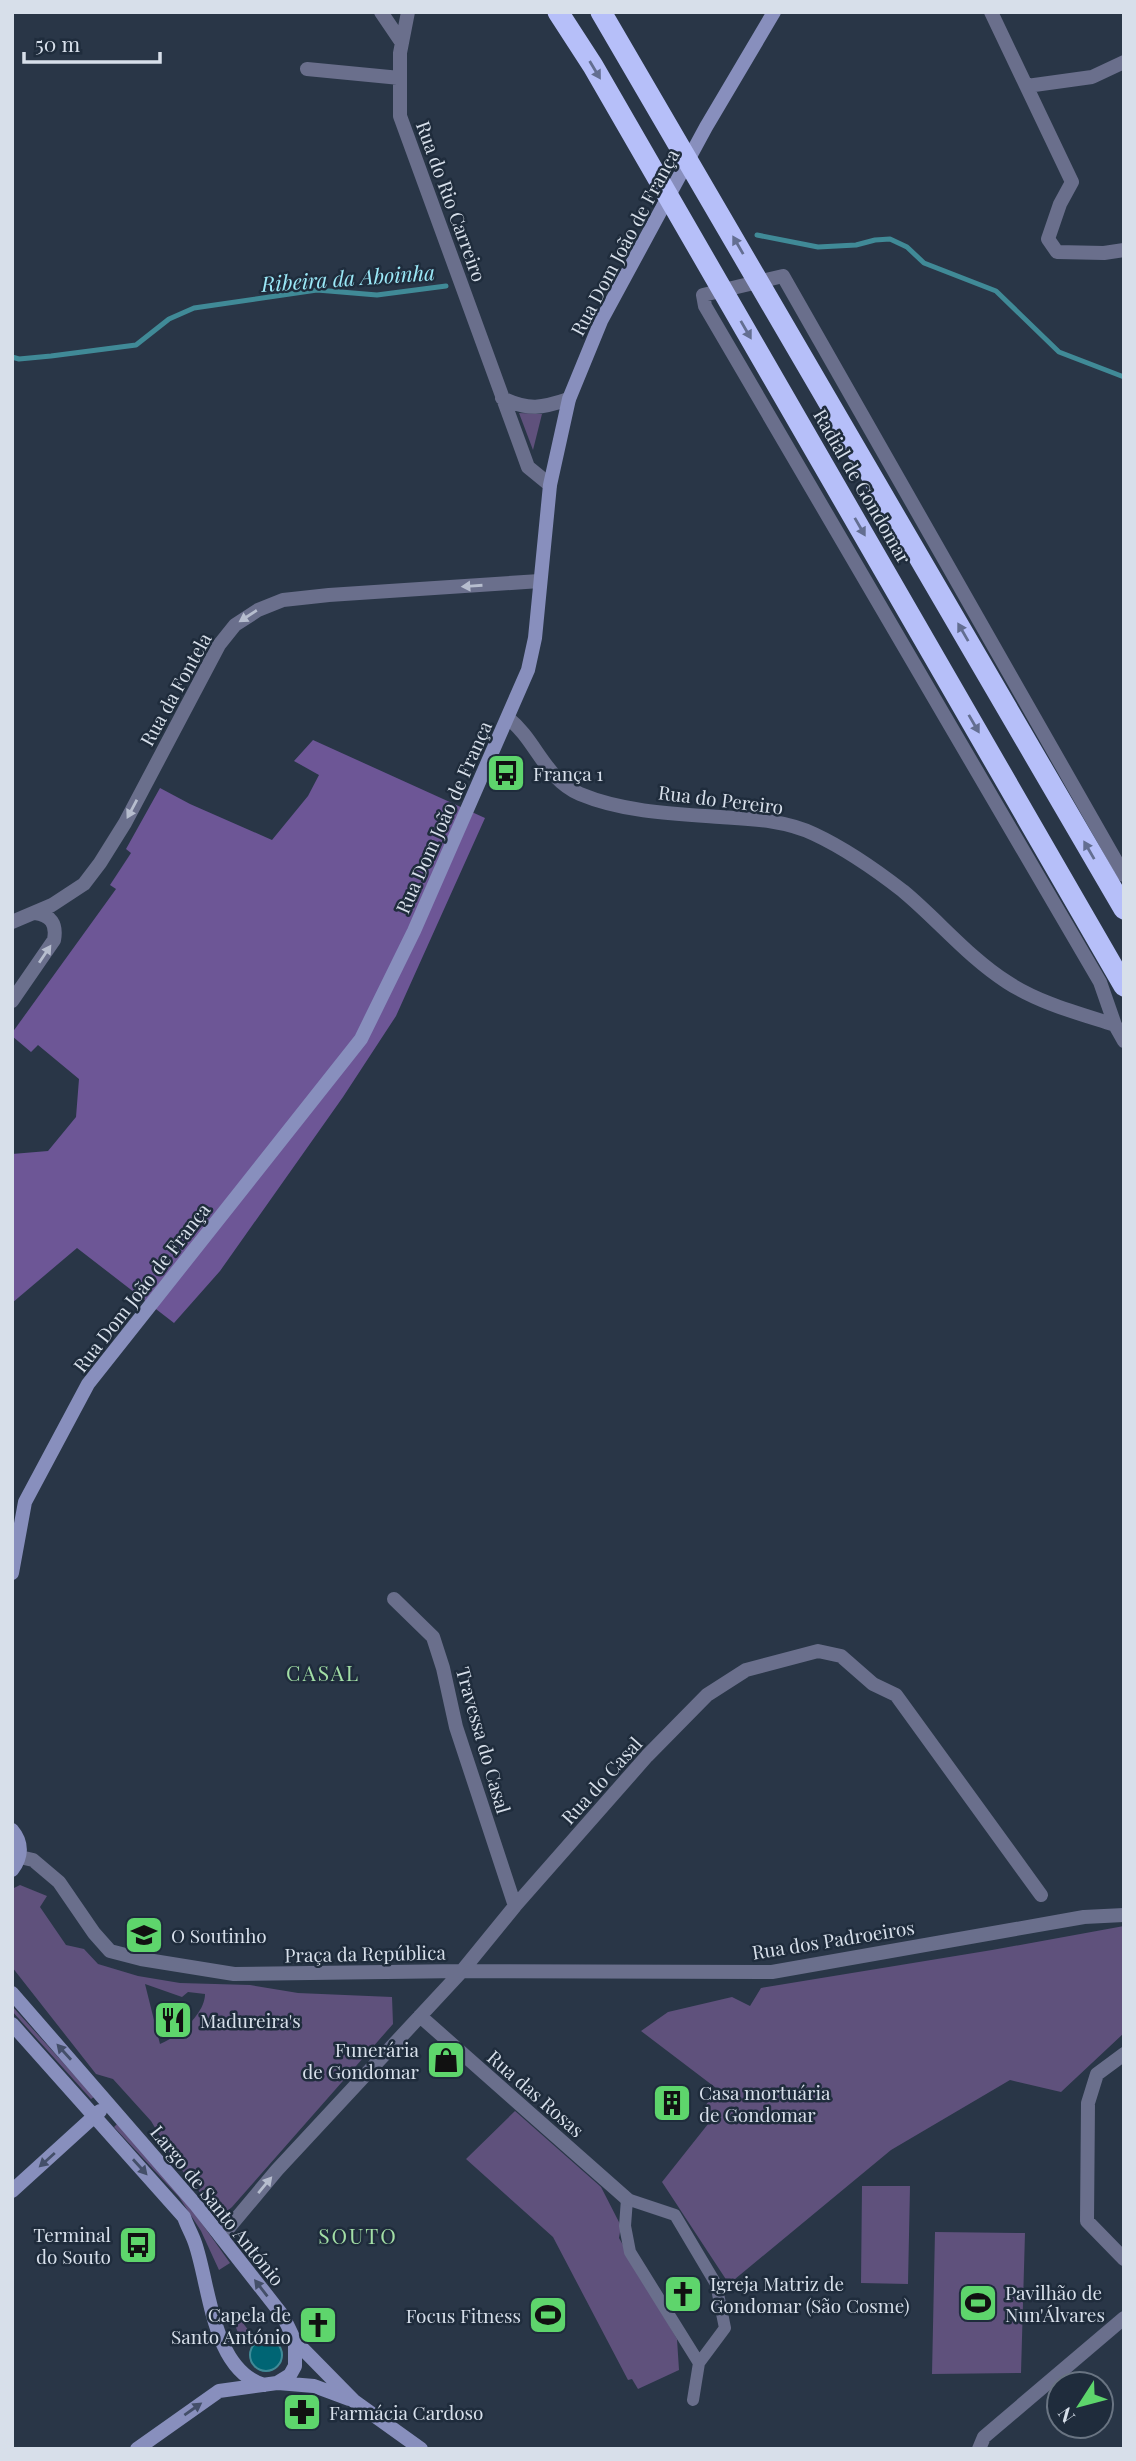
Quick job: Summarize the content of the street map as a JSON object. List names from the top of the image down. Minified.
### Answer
{"streets":{"highway":["Radial de Gondomar"],"main road":["Rua Dom João de França","Largo de Santo António"],"street":["Rua do Rio Carreiro","Rua da Fontela","Rua do Pereiro","Travessa do Casal","Rua do Casal","Rua dos Padroeiros","Praça da República","Rua das Rosas"]},"crossings":[["Rua do Rio Carreiro","Rua Dom João de França"],["Rua Dom João de França","Rua da Fontela"],["Rua Dom João de França","Rua do Pereiro"],["Travessa do Casal","Rua do Casal"],["Rua do Casal","Rua dos Padroeiros"],["Rua do Casal","Praça da República"],["Rua do Casal","Rua das Rosas"],["Rua do Casal","Largo de Santo António"],["Rua dos Padroeiros","Praça da República"]],"one_way":["Rua da Fontela"],"districts":["CASAL","SOUTO"],"water":["Ribeira da Aboinha"],"places":{"bus stop":["França 1","Terminal do Souto"],"school or university":["O Soutinho"],"restaurant":["Madureira's"],"shop":["Funerária de Gondomar"],"building":["Casa mortuária de Gondomar"],"church":["Igreja Matriz de Gondomar (São Cosme)","Capela de Santo António"],"sports":["Pavilhão de Nun'Álvares","Focus Fitness"],"pharmacy":["Farmácia Cardoso"]},"scale_bar":"50 m","north":"bottom left"}
